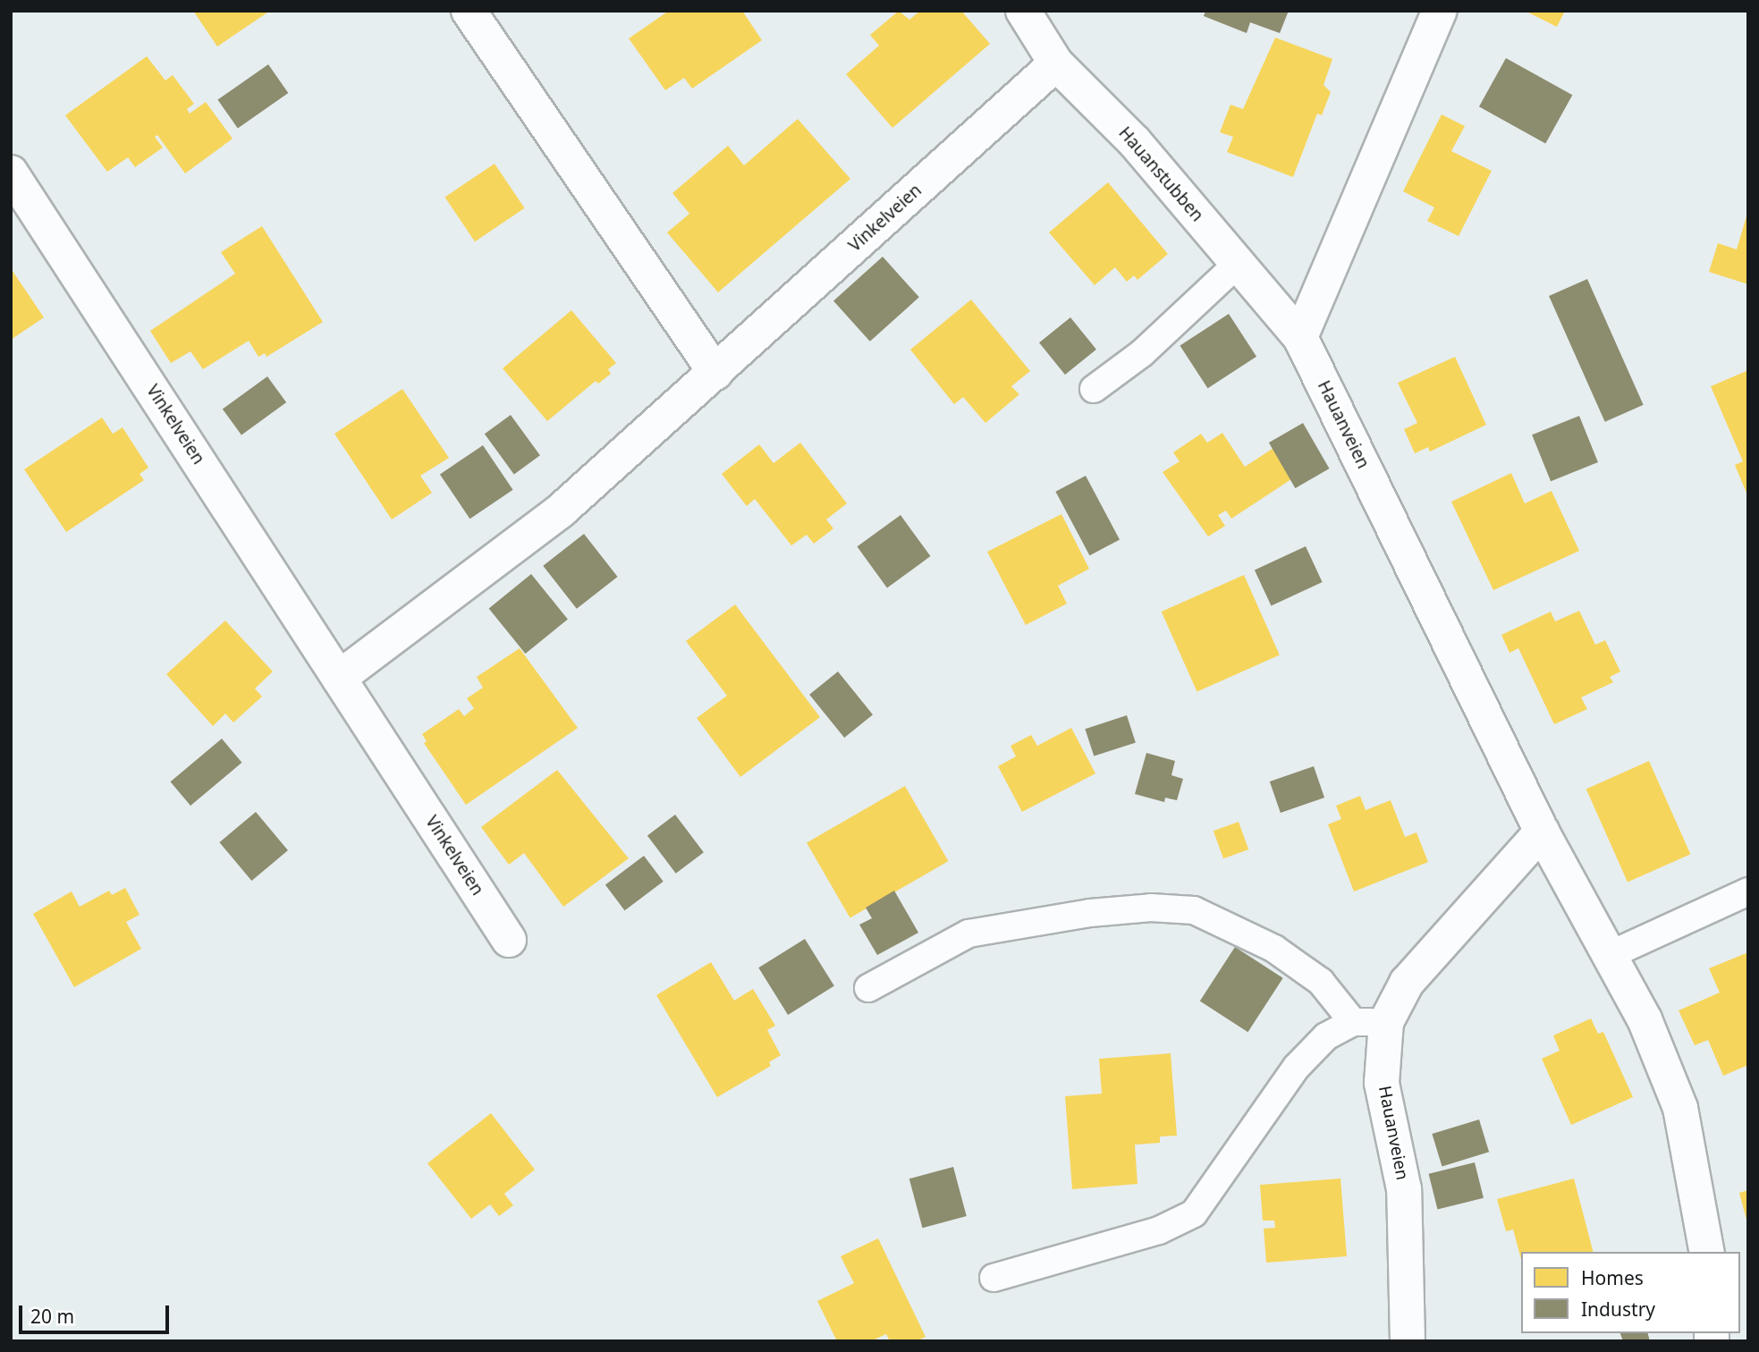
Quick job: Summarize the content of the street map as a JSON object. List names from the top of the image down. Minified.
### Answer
{"streets":{"street":["Hauanstubben","Vinkelveien","Hauanveien"]},"crossings":[["Hauanstubben","Vinkelveien"],["Hauanstubben","Hauanveien"]],"legend":["Homes","Industry"],"scale_bar":"20 m"}
